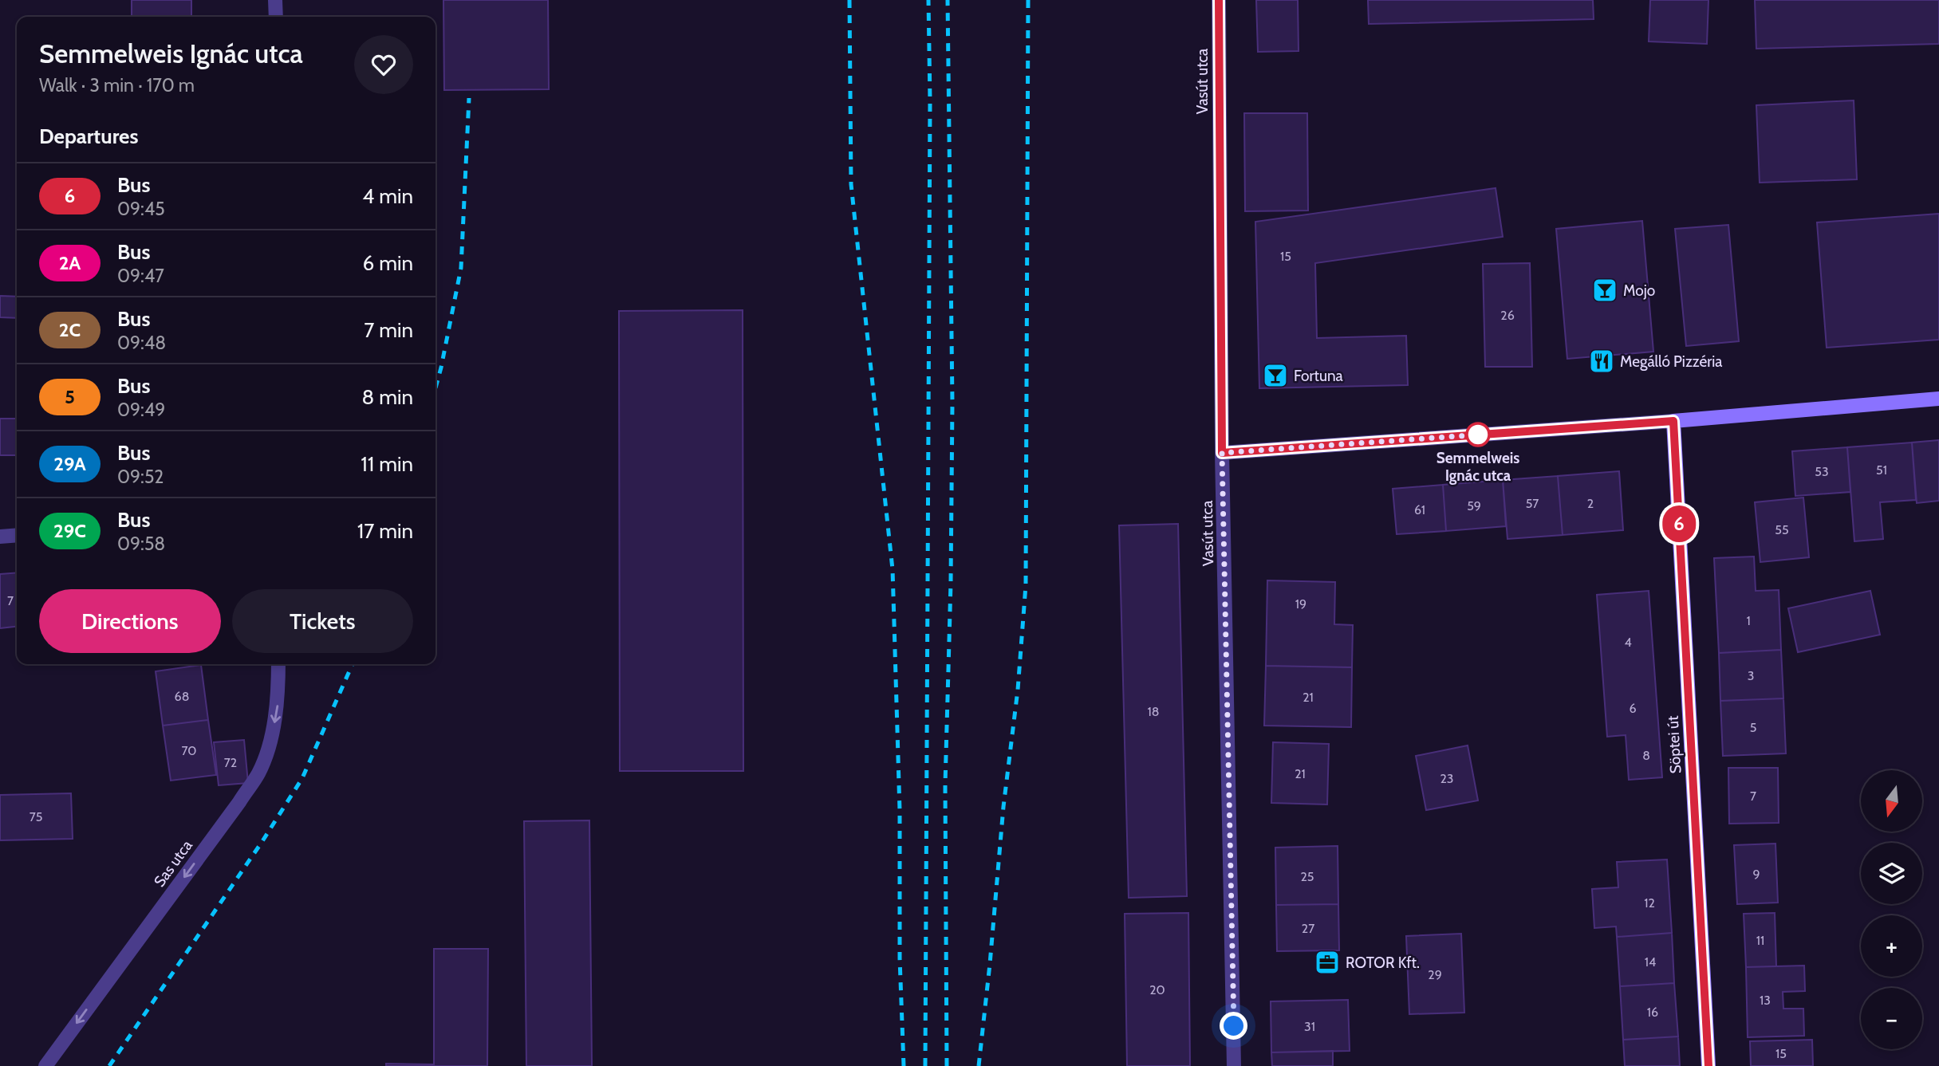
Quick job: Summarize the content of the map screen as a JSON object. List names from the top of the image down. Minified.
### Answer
{"streets":{"street":["Vasút utca","Söptei út","Sas utca"]},"one_way":["Sas utca"],"places":{"bar":["Mojo","Fortuna"],"restaurant":["Megálló Pizzéria"],"other":["Semmelweis Ignác utca"],"office":["ROTOR Kft."]},"lines":["bus line 6"],"house_numbers":["15","26","51","53","57","2","59","61","55","7","19","1","4","3","68","21","6","18","5","70","8","72","21","23","7","75","9","25","12","27","11","14","29","20","13","16","31","15"],"north":"bottom","page":{"on_map":"6","heading":[["Semmelweis Ignác utca","Walk · 3 min · 170 m"],"Departures"],"list":[{"mark":"6","name":"Bus","note":"09:45","value":"4 min"},{"mark":"2A","name":"Bus","note":"09:47","value":"6 min"},{"mark":"2C","name":"Bus","note":"09:48","value":"7 min"},{"mark":"5","name":"Bus","note":"09:49","value":"8 min"},{"mark":"29A","name":"Bus","note":"09:52","value":"11 min"},{"mark":"29C","name":"Bus","note":"09:58","value":"17 min"}],"buttons":["Directions","Tickets"],"map_buttons":["+","−"]}}
